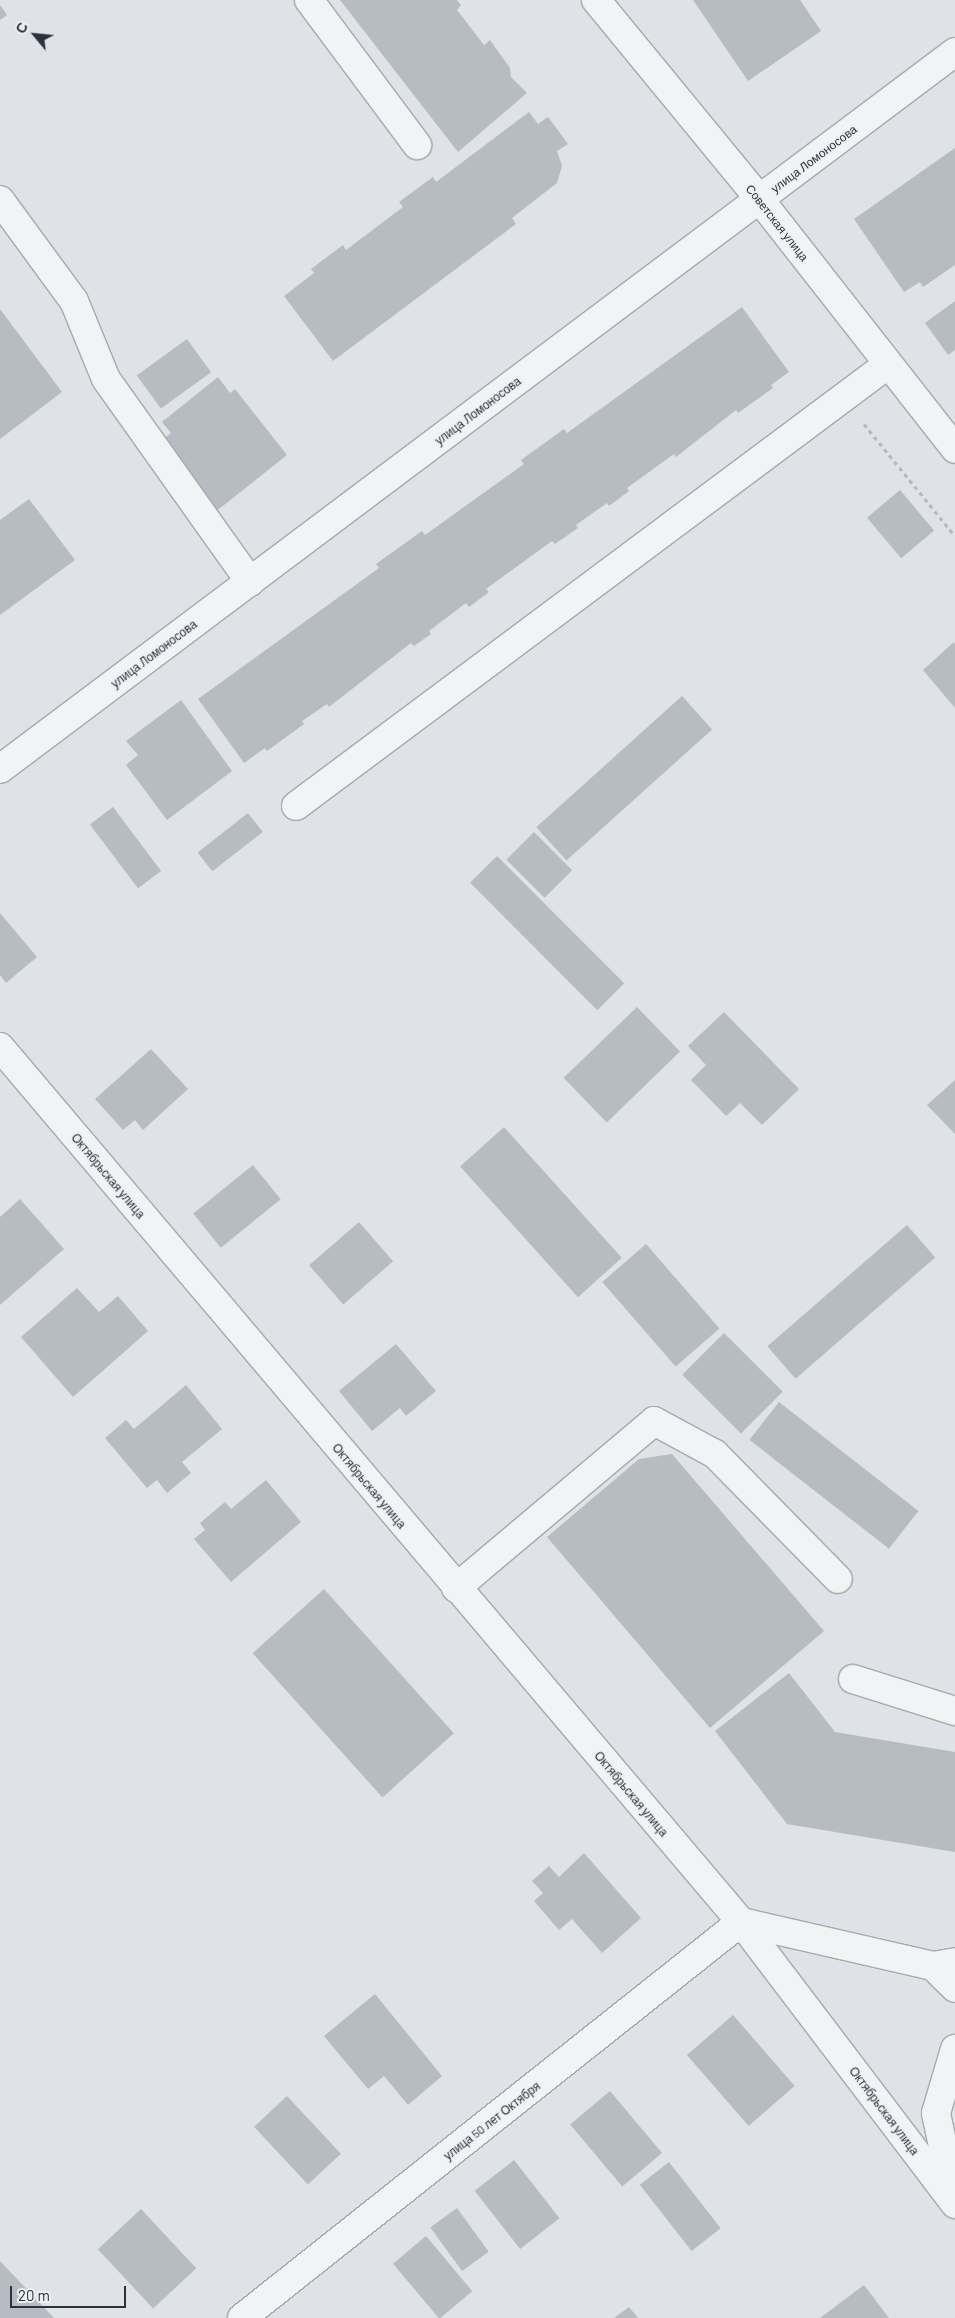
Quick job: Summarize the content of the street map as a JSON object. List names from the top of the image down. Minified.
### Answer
{"streets":{"street":["улица Ломоносова","Советская улица","Октябрьская улица","улица 50 лет Октября"]},"crossings":[["улица Ломоносова","Советская улица"],["Октябрьская улица","улица 50 лет Октября"]],"scale_bar":"20 m","north":"top left"}
